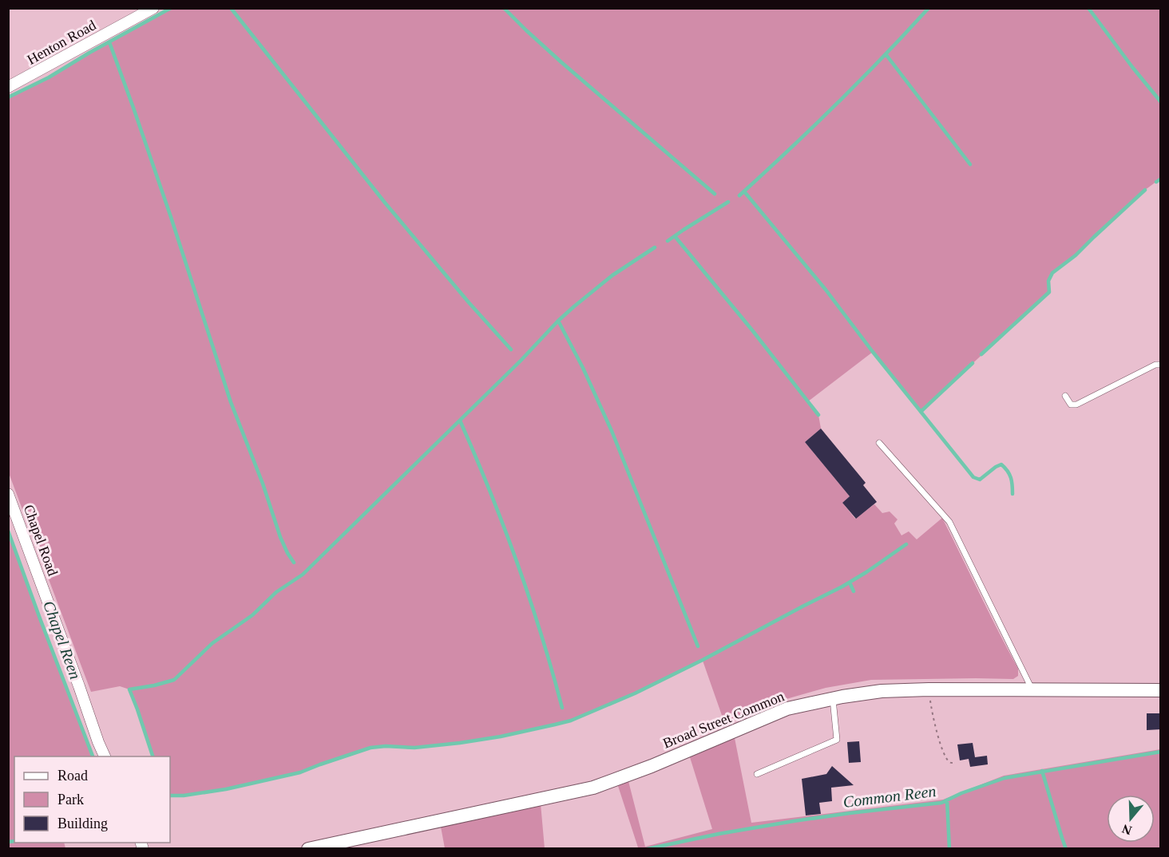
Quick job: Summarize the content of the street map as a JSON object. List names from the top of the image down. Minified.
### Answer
{"streets":{"street":["Henton Road","Chapel Road","Broad Street Common"]},"water":["Chapel Reen","Common Reen"],"legend":["Road","Park","Building"],"north":"bottom"}
